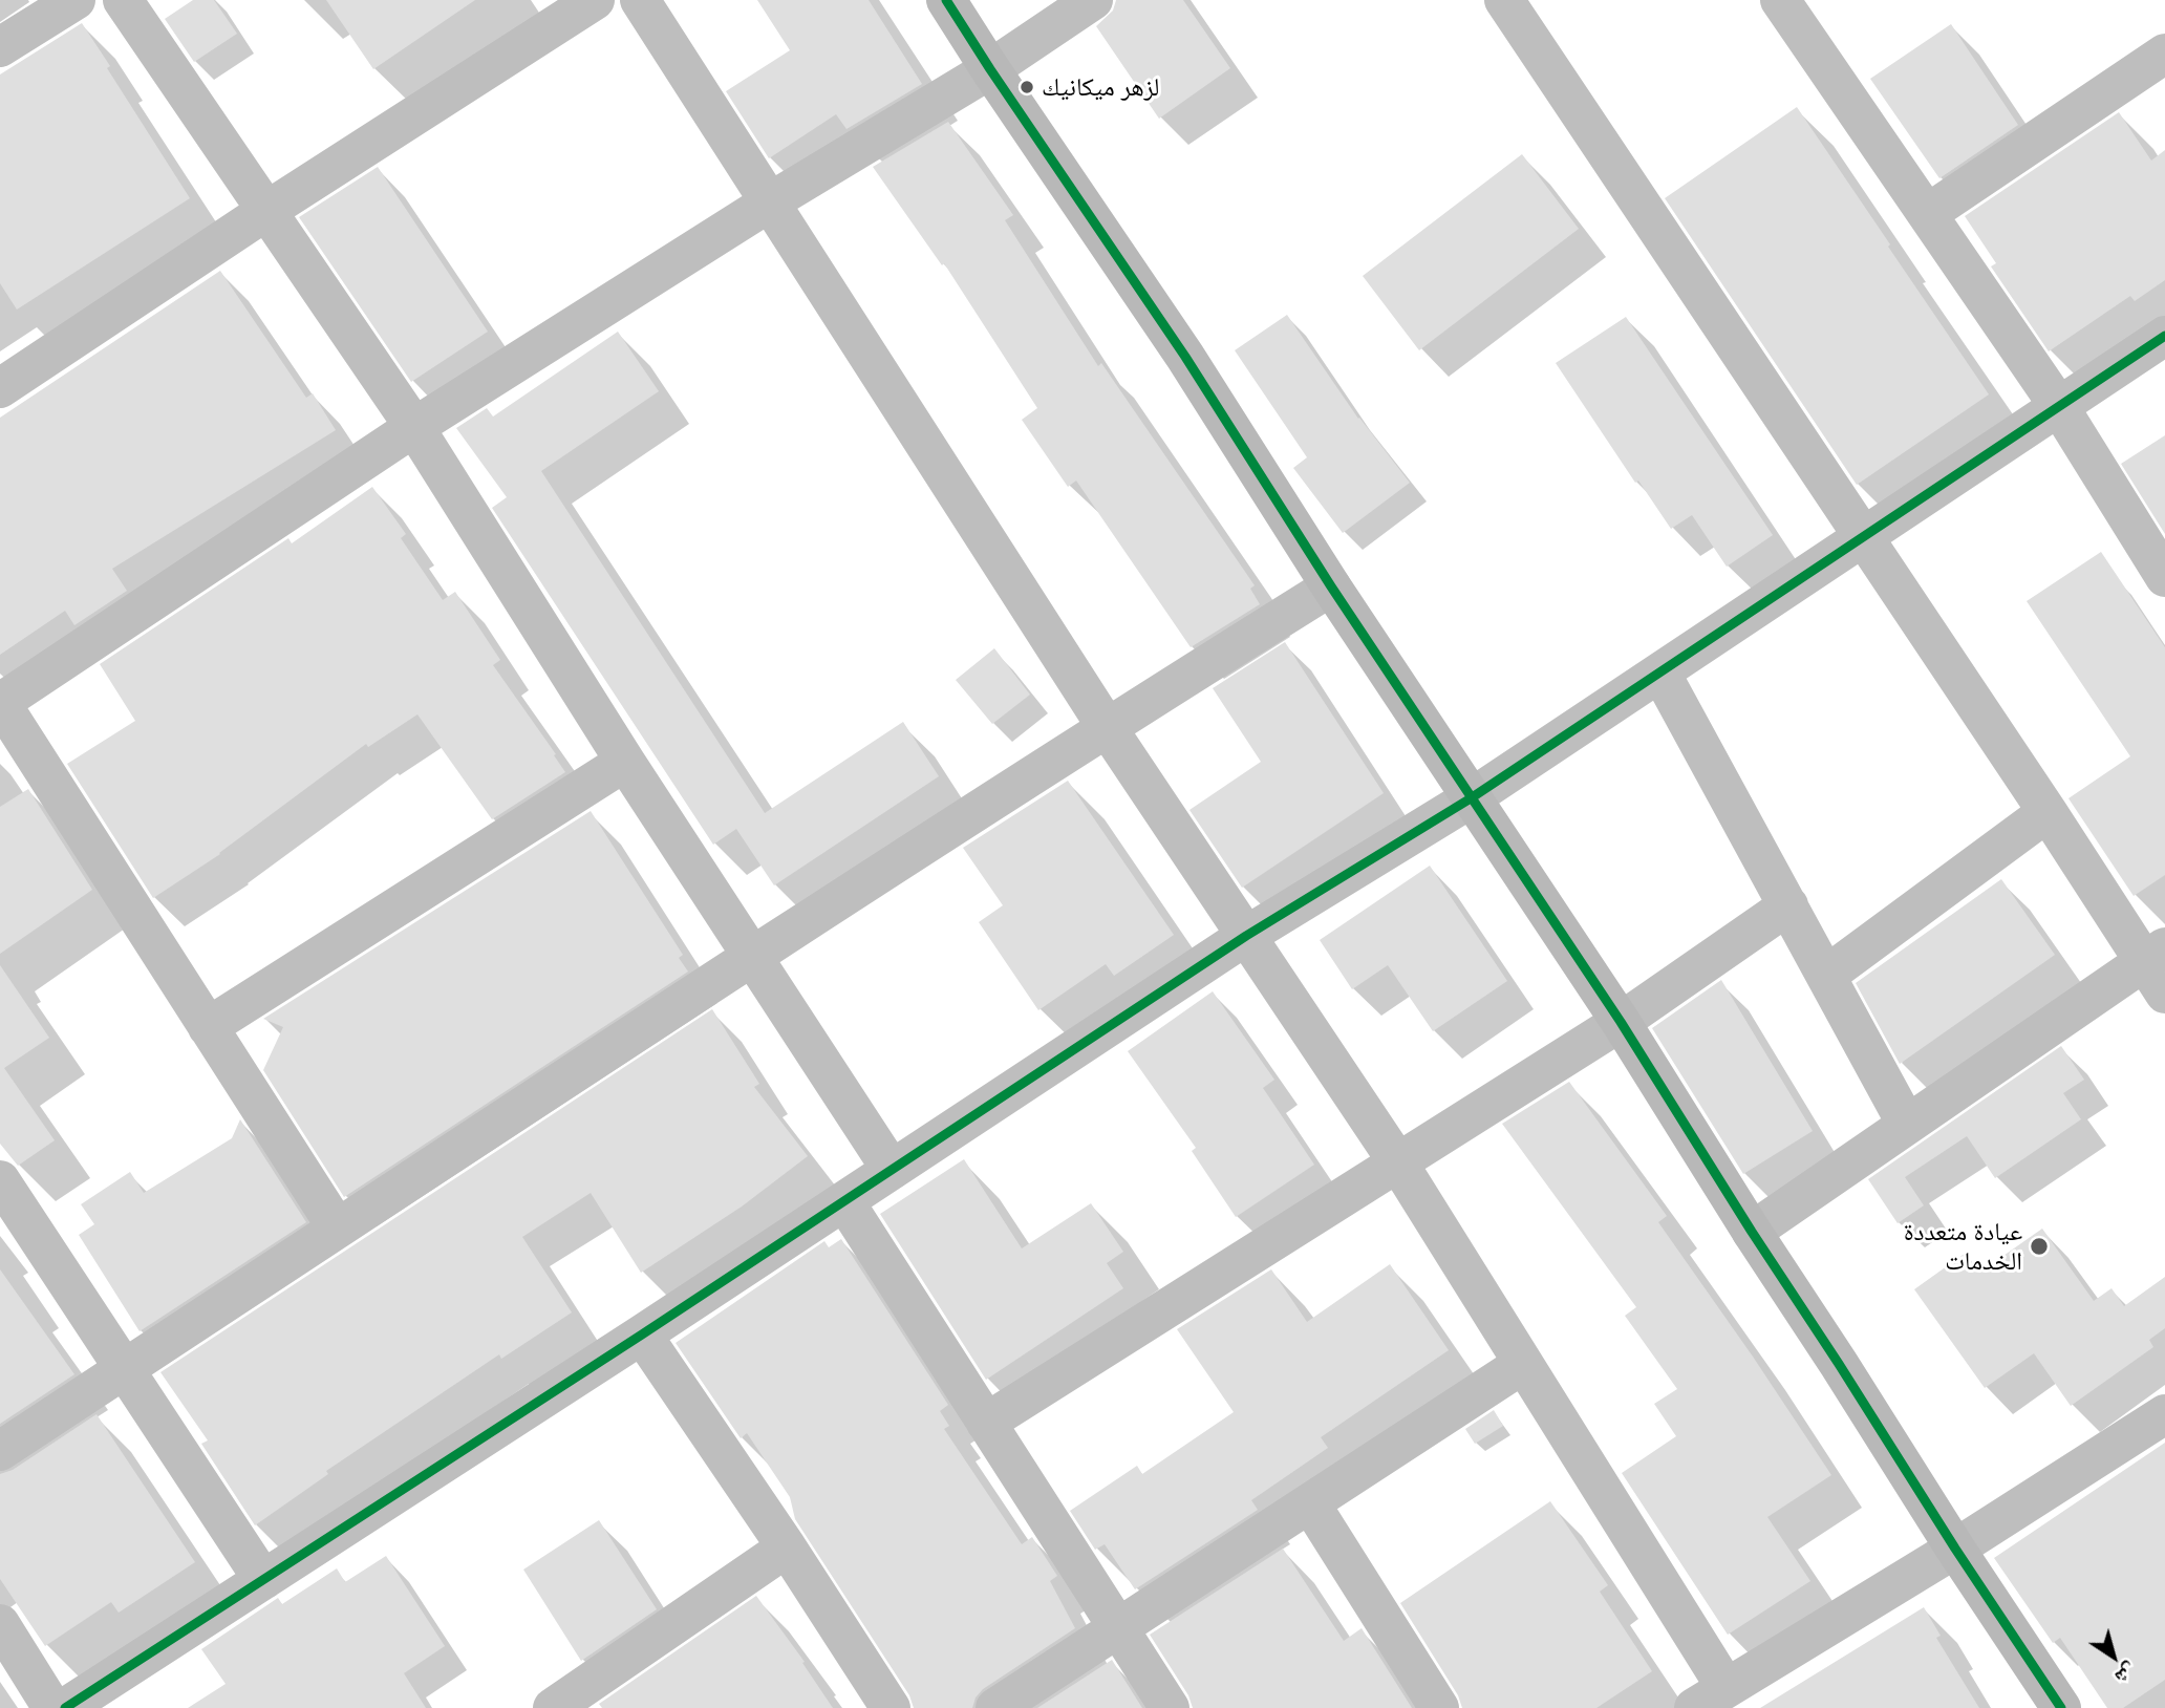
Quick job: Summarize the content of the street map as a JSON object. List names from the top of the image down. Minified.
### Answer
{"places":["لزهر ميكانيك","عيادة متعددة الخدمات"],"north":"bottom right"}
